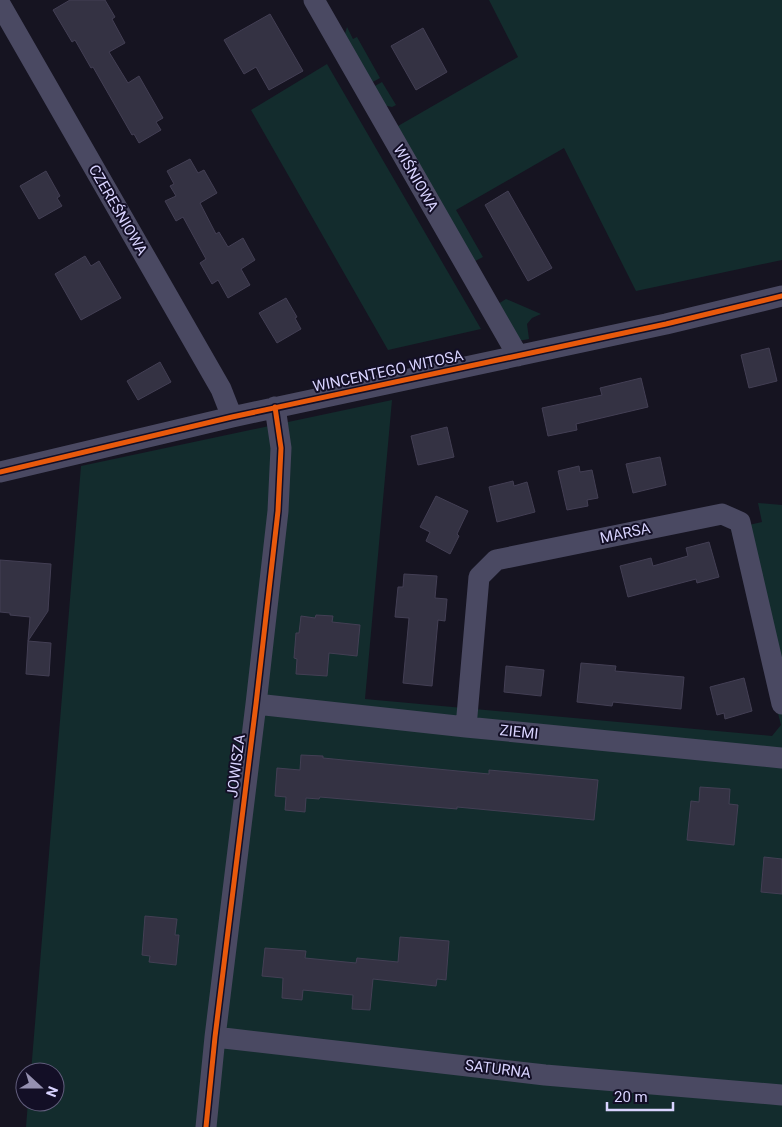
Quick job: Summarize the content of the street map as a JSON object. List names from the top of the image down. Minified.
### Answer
{"streets":{"street":["WIŚNIOWA","CZEREŚNIOWA","WINCENTEGO WITOSA","MARSA","ZIEMI","JOWISZA","SATURNA"]},"crossings":[["WIŚNIOWA","WINCENTEGO WITOSA"],["CZEREŚNIOWA","WINCENTEGO WITOSA"],["WINCENTEGO WITOSA","JOWISZA"],["MARSA","ZIEMI"],["ZIEMI","JOWISZA"],["JOWISZA","SATURNA"]],"scale_bar":"20 m","north":"right"}
